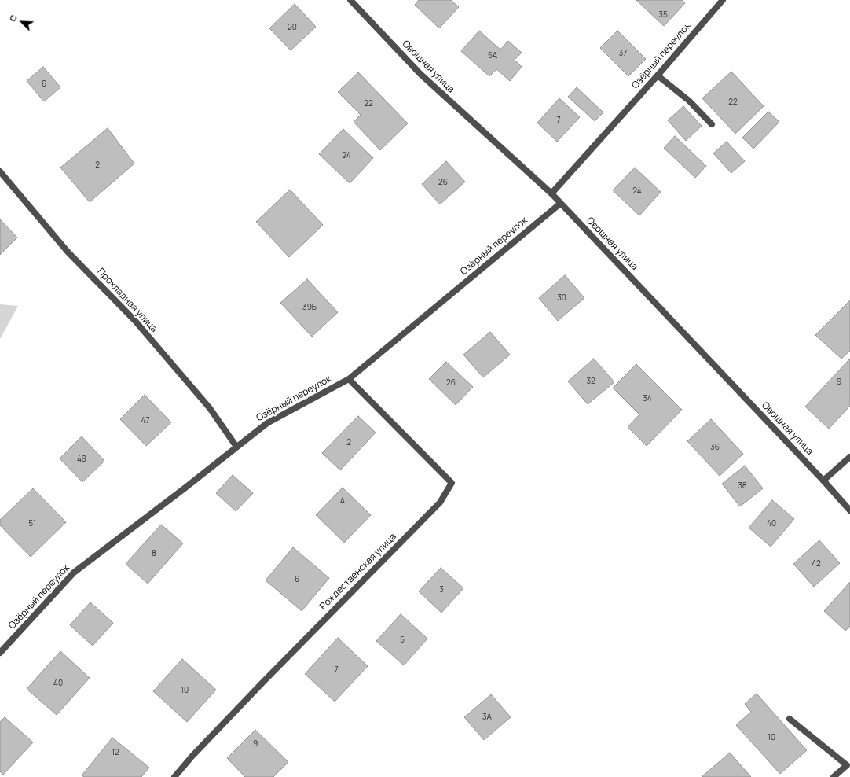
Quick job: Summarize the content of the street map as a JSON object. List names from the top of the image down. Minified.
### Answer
{"streets":{"street":["Озёрный переулок","Овощная улица","Прохладная улица","Рождественская улица"]},"crossings":[["Озёрный переулок","Овощная улица"],["Озёрный переулок","Прохладная улица"],["Озёрный переулок","Рождественская улица"]],"house_numbers":["35","20","37","5А","6","22","22","7","24","2","26","24","30","39Б","32","9","26","34","47","2","36","49","38","4","51","40","8","42","6","3","5","7","40","10","3А","10","9","12"],"north":"top left"}
